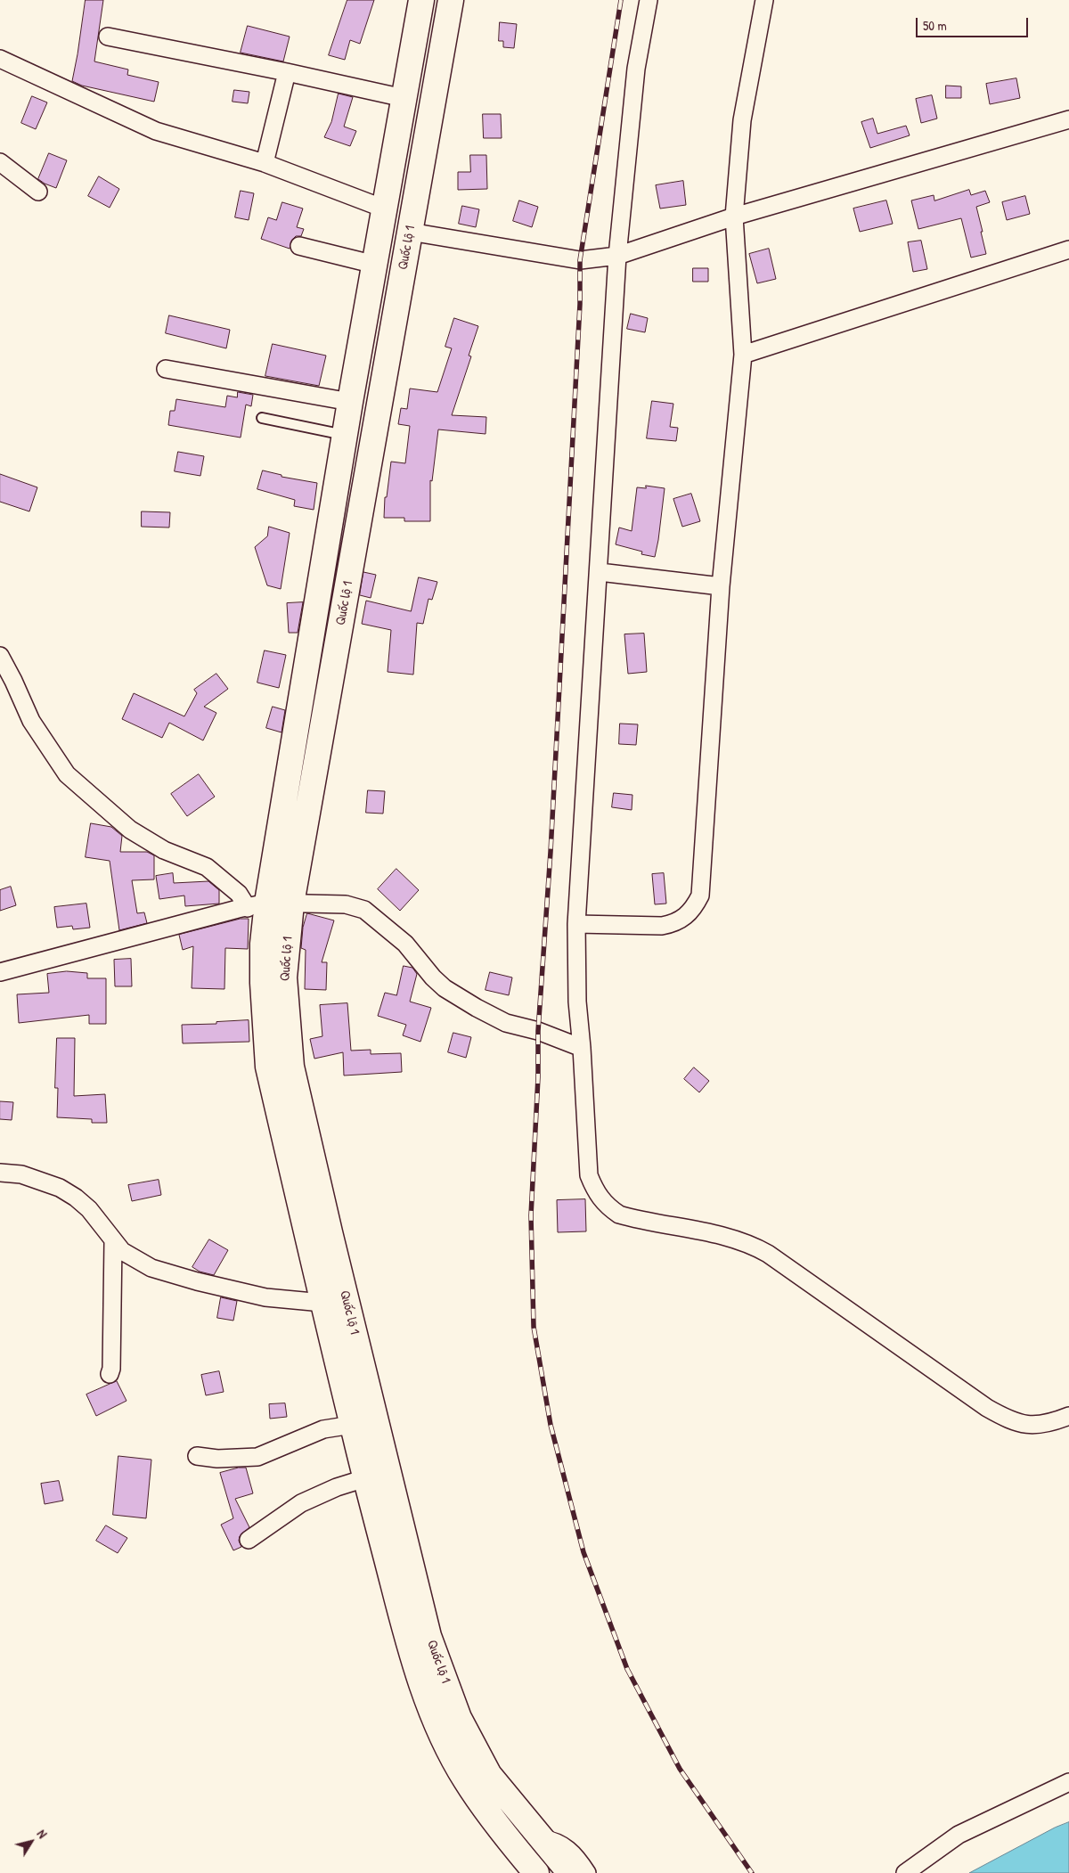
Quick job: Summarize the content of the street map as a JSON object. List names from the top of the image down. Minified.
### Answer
{"streets":{"highway":["Quốc lộ 1"]},"scale_bar":"50 m","north":"top right"}
